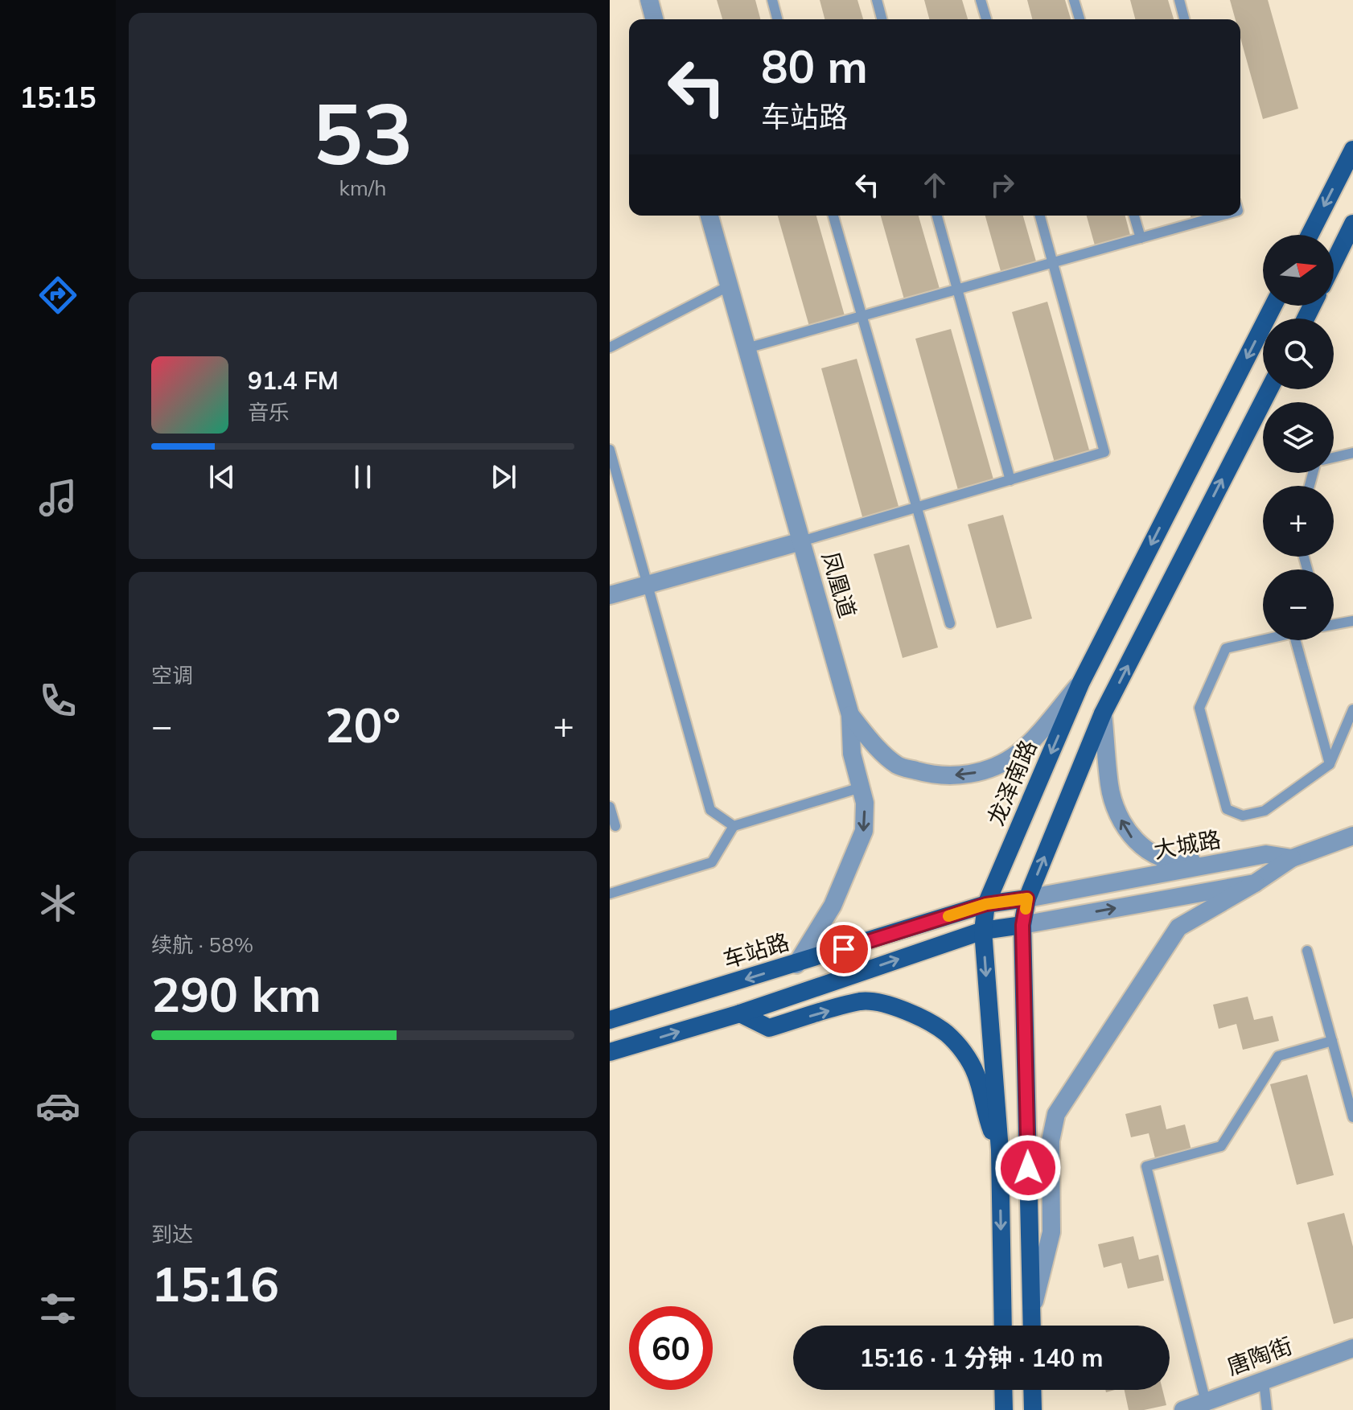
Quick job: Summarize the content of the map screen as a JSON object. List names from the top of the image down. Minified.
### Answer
{"streets":{"main road":["龙泽南路","车站路"],"street":["凤凰道","大城路","唐陶街"]},"crossings":[["凤凰道","车站路"],["龙泽南路","车站路"],["大城路","车站路"]],"north":"right","page":{"tabs":"15:15","tile":[["53","km/h"],"空调",["续航 · 58%","290 km"],["到达","15:16"]],"turn":["80 m","车站路"],"map_buttons":["+","−"],"song":["91.4 FM","音乐"],"heat":["−","20°","+"],"limit":"60","trip":"15:16 · 1 分钟 · 140 m"}}
